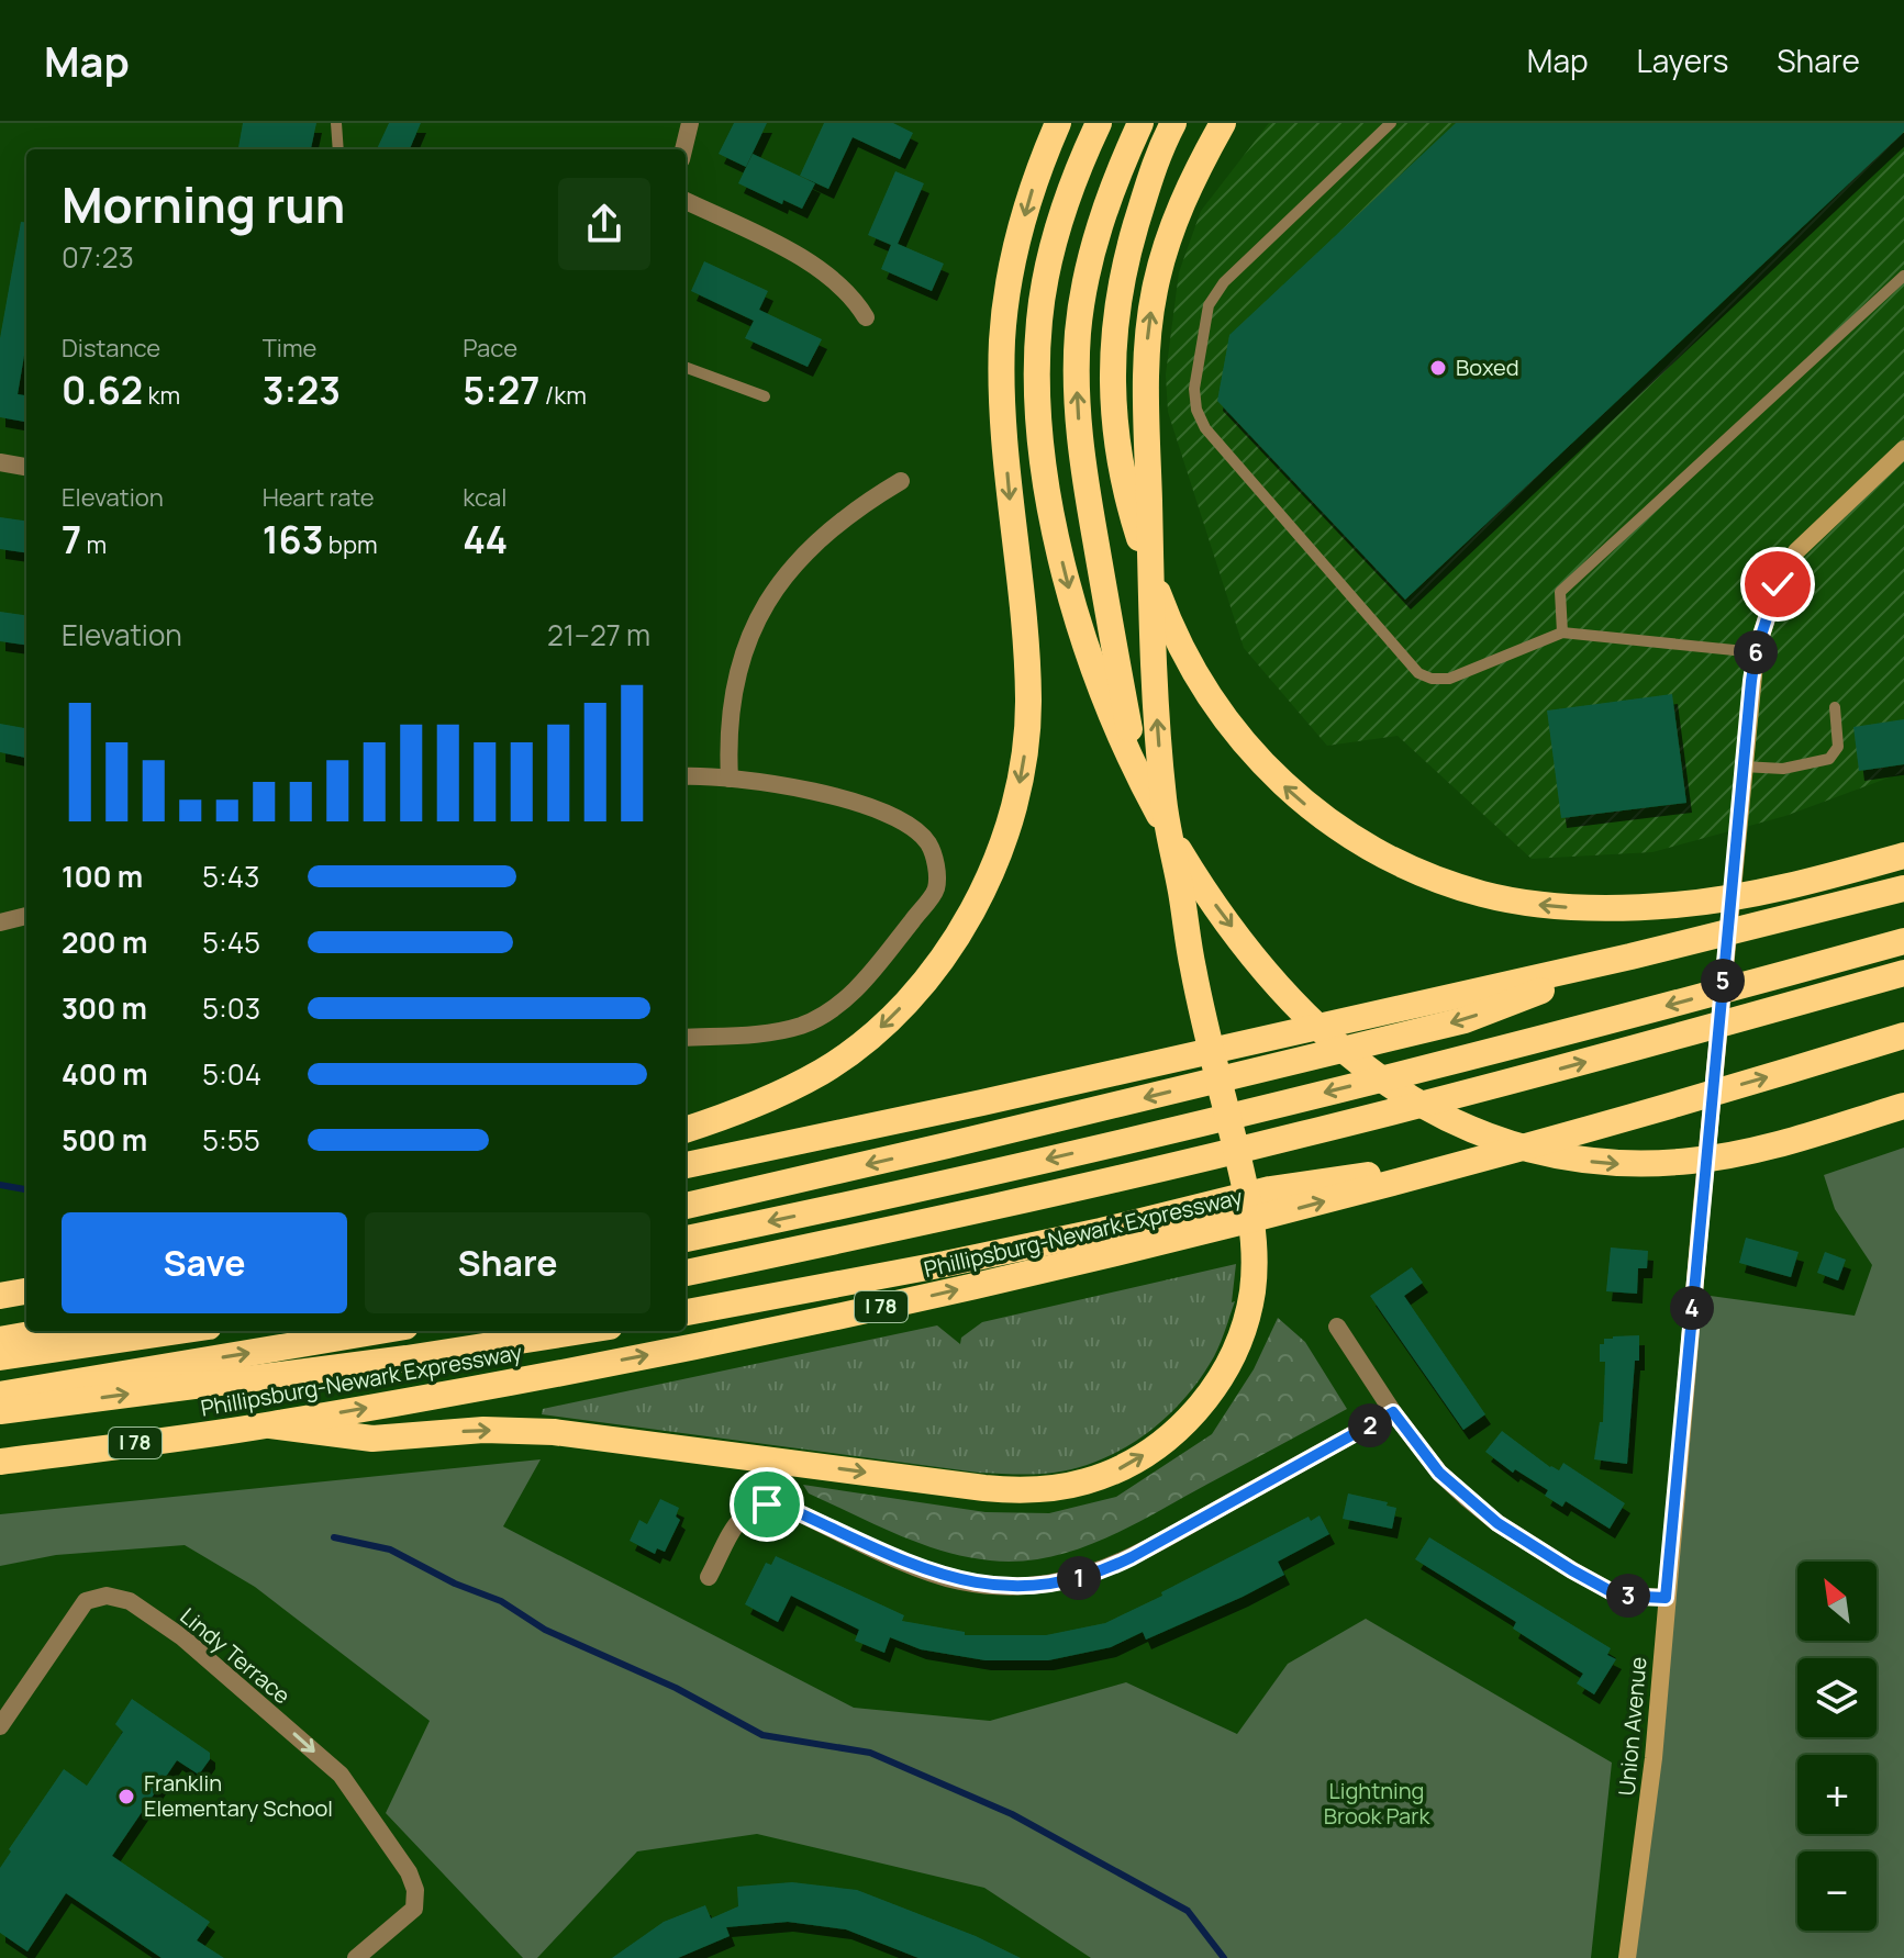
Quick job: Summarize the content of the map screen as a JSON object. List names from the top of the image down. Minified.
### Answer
{"streets":{"highway":["Phillipsburg-Newark Expressway","I 78"],"street":["Lindy Terrace","Union Avenue"]},"parks":["Lightning Brook Park"],"places":["Boxed","Franklin Elementary School"],"north":"top left","page":{"header":"Map","nav":["Map","Layers","Share"],"heading":["Morning run","07:23"],"stats":[["Distance","0.62 km"],["Time","3:23"],["Pace","5:27 /km"],["Elevation","7 m"],["Heart rate","163 bpm"],["kcal","44"]],"chart":["Elevation","21–27 m"],"pins":["6","5","4","2","1","3"],"list":[{"name":"100 m","note":"5:43"},{"name":"200 m","note":"5:45"},{"name":"300 m","note":"5:03"},{"name":"400 m","note":"5:04"},{"name":"500 m","note":"5:55"}],"buttons":["Save","Share"],"map_buttons":["+","−"]}}
